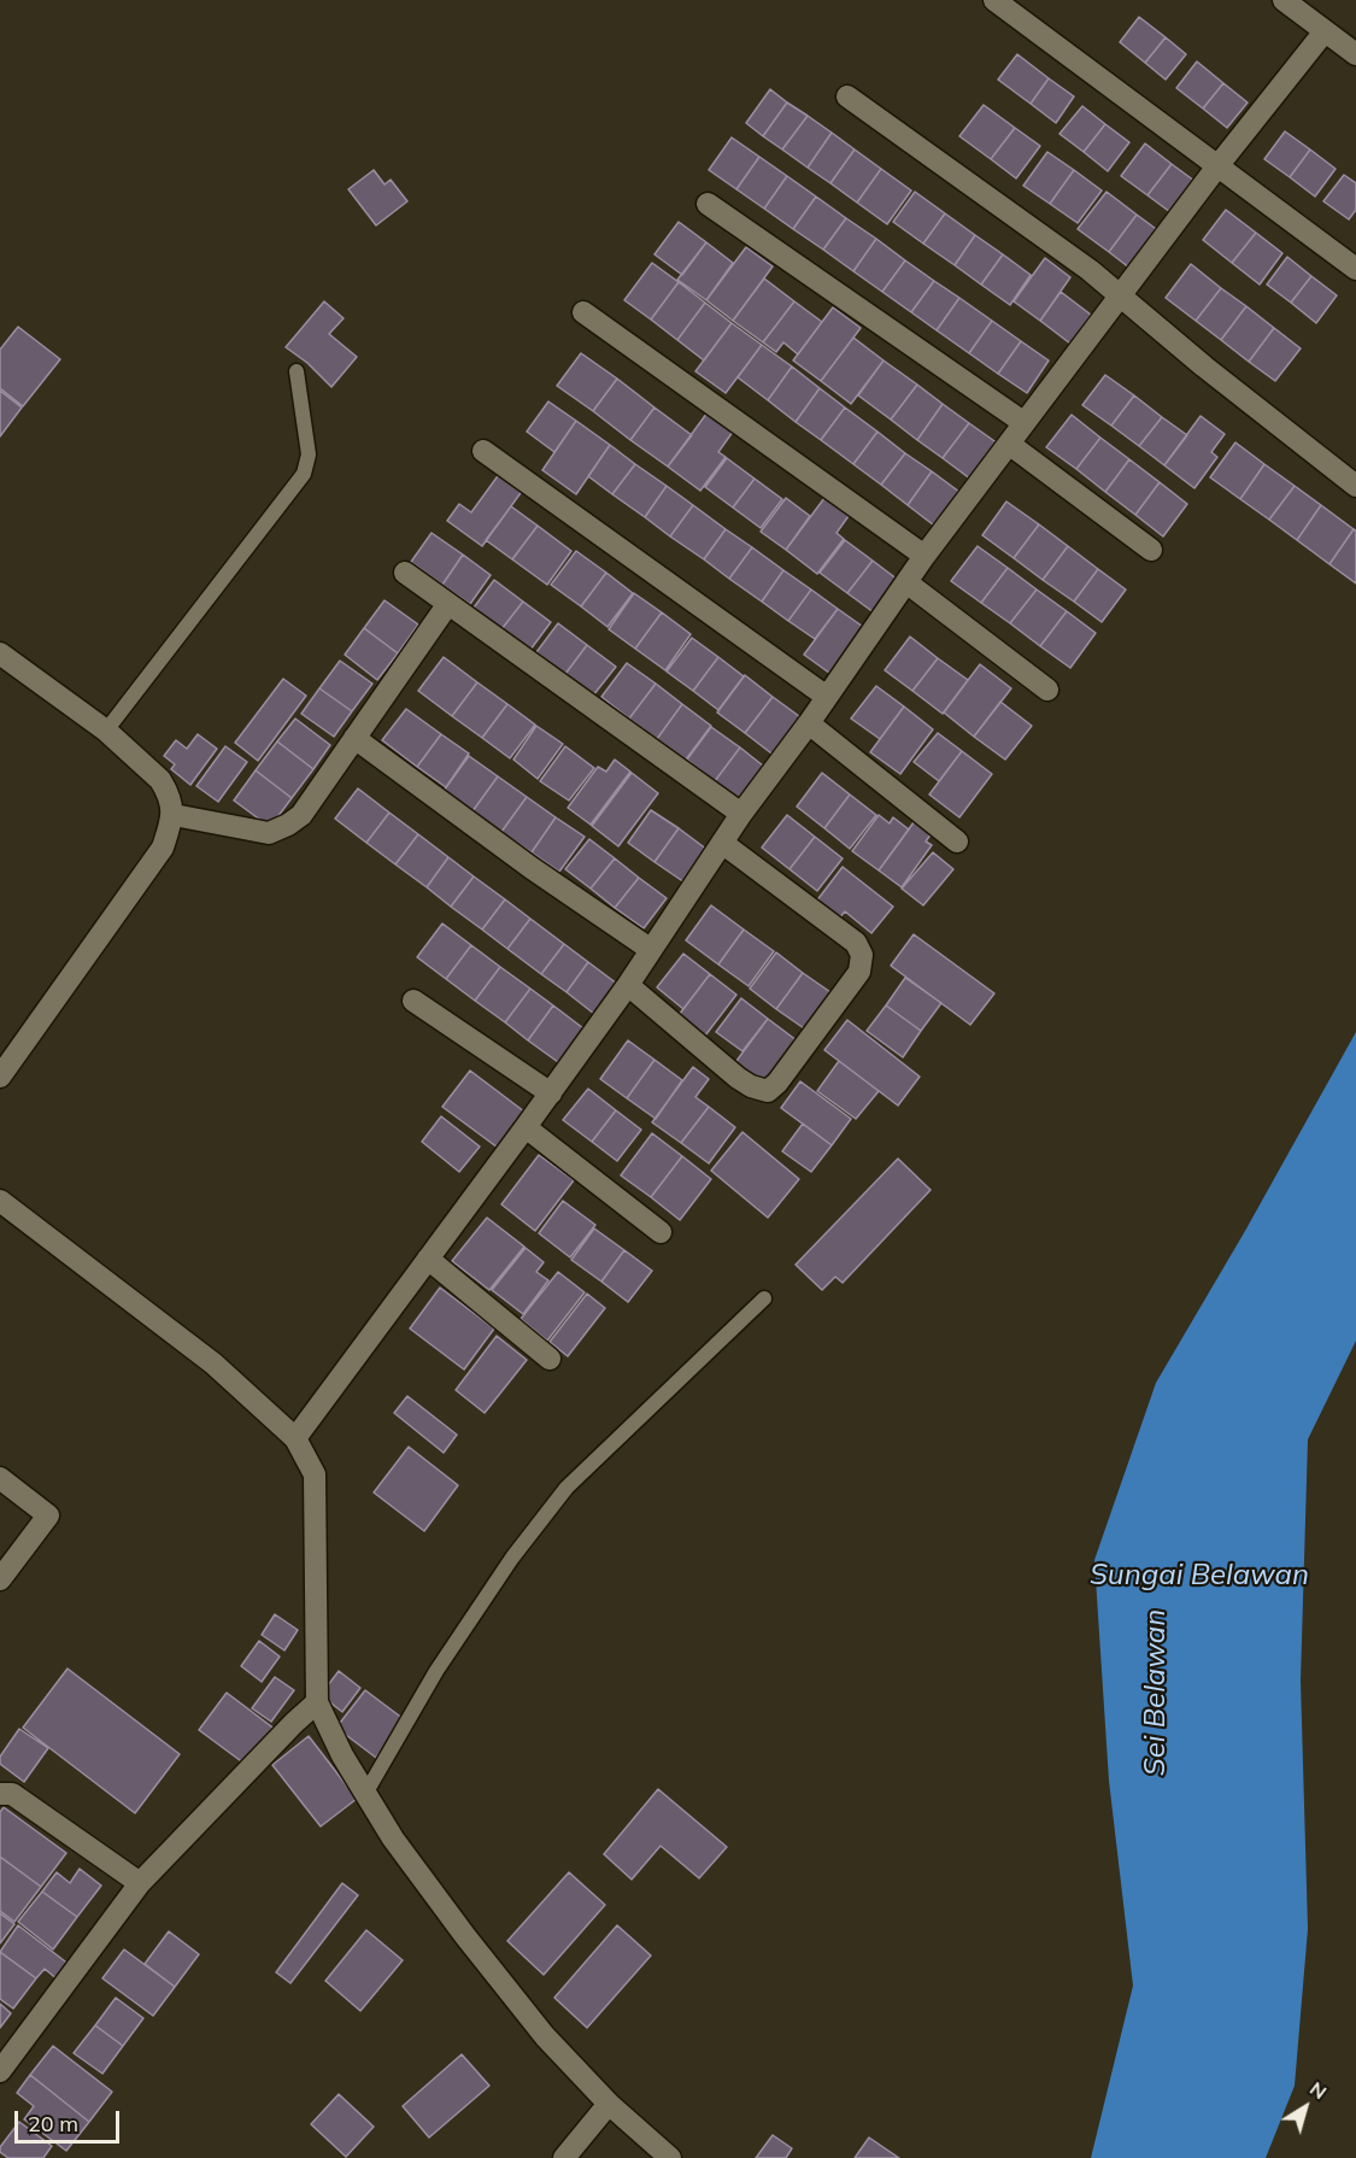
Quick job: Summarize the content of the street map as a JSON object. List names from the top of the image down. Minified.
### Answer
{"water":["Sungai Belawan","Sei Belawan"],"scale_bar":"20 m","north":"top right"}
